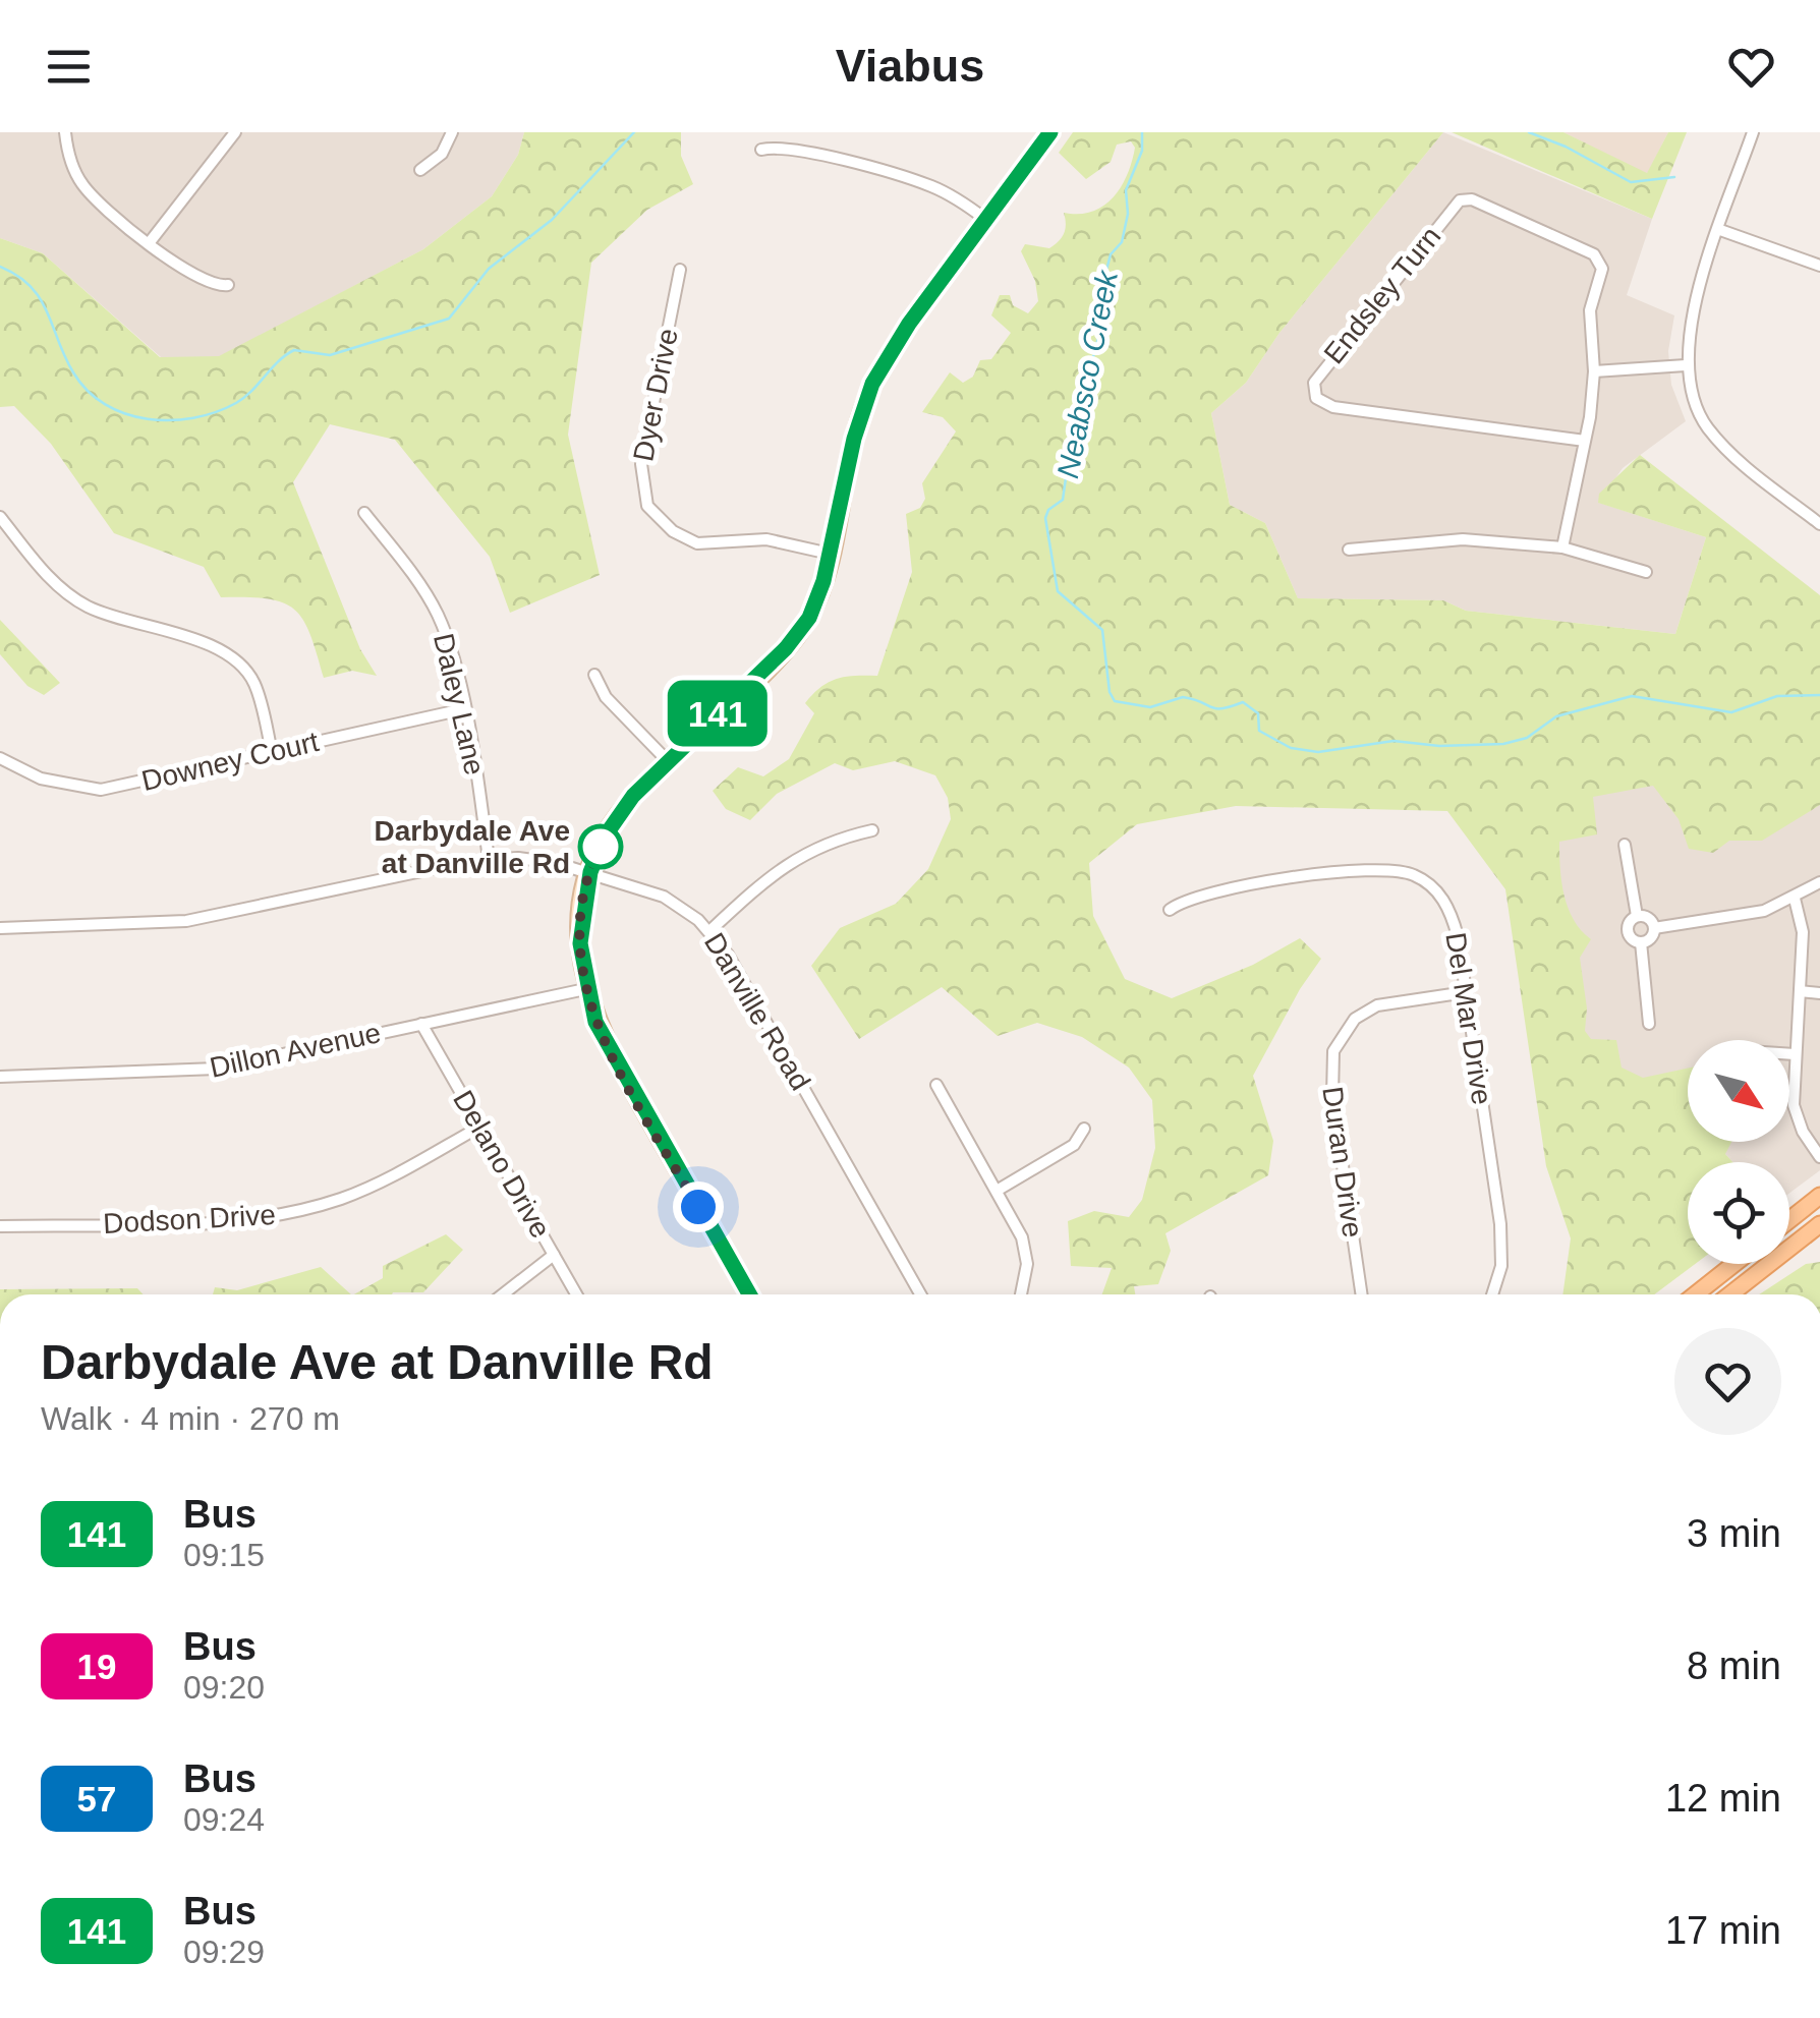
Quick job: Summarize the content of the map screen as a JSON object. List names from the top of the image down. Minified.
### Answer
{"streets":{"street":["Endsley Turn","Dyer Drive","Daley Lane","Downey Court","Danville Road","Del Mar Drive","Dillon Avenue","Duran Drive","Delano Drive","Dodson Drive"]},"crossings":[["Daley Lane","Downey Court"],["Daley Lane","Danville Road"],["Del Mar Drive","Duran Drive"],["Dillon Avenue","Delano Drive"],["Delano Drive","Dodson Drive"]],"water":["Neabsco Creek"],"places":["Darbydale Ave at Danville Rd"],"lines":["bus line 141"],"north":"bottom right","page":{"header":"Viabus","on_map":"141","heading":["Darbydale Ave at Danville Rd","Walk · 4 min · 270 m"],"list":[{"mark":"141","name":"Bus","note":"09:15","value":"3 min"},{"mark":"19","name":"Bus","note":"09:20","value":"8 min"},{"mark":"57","name":"Bus","note":"09:24","value":"12 min"},{"mark":"141","name":"Bus","note":"09:29","value":"17 min"}]}}
